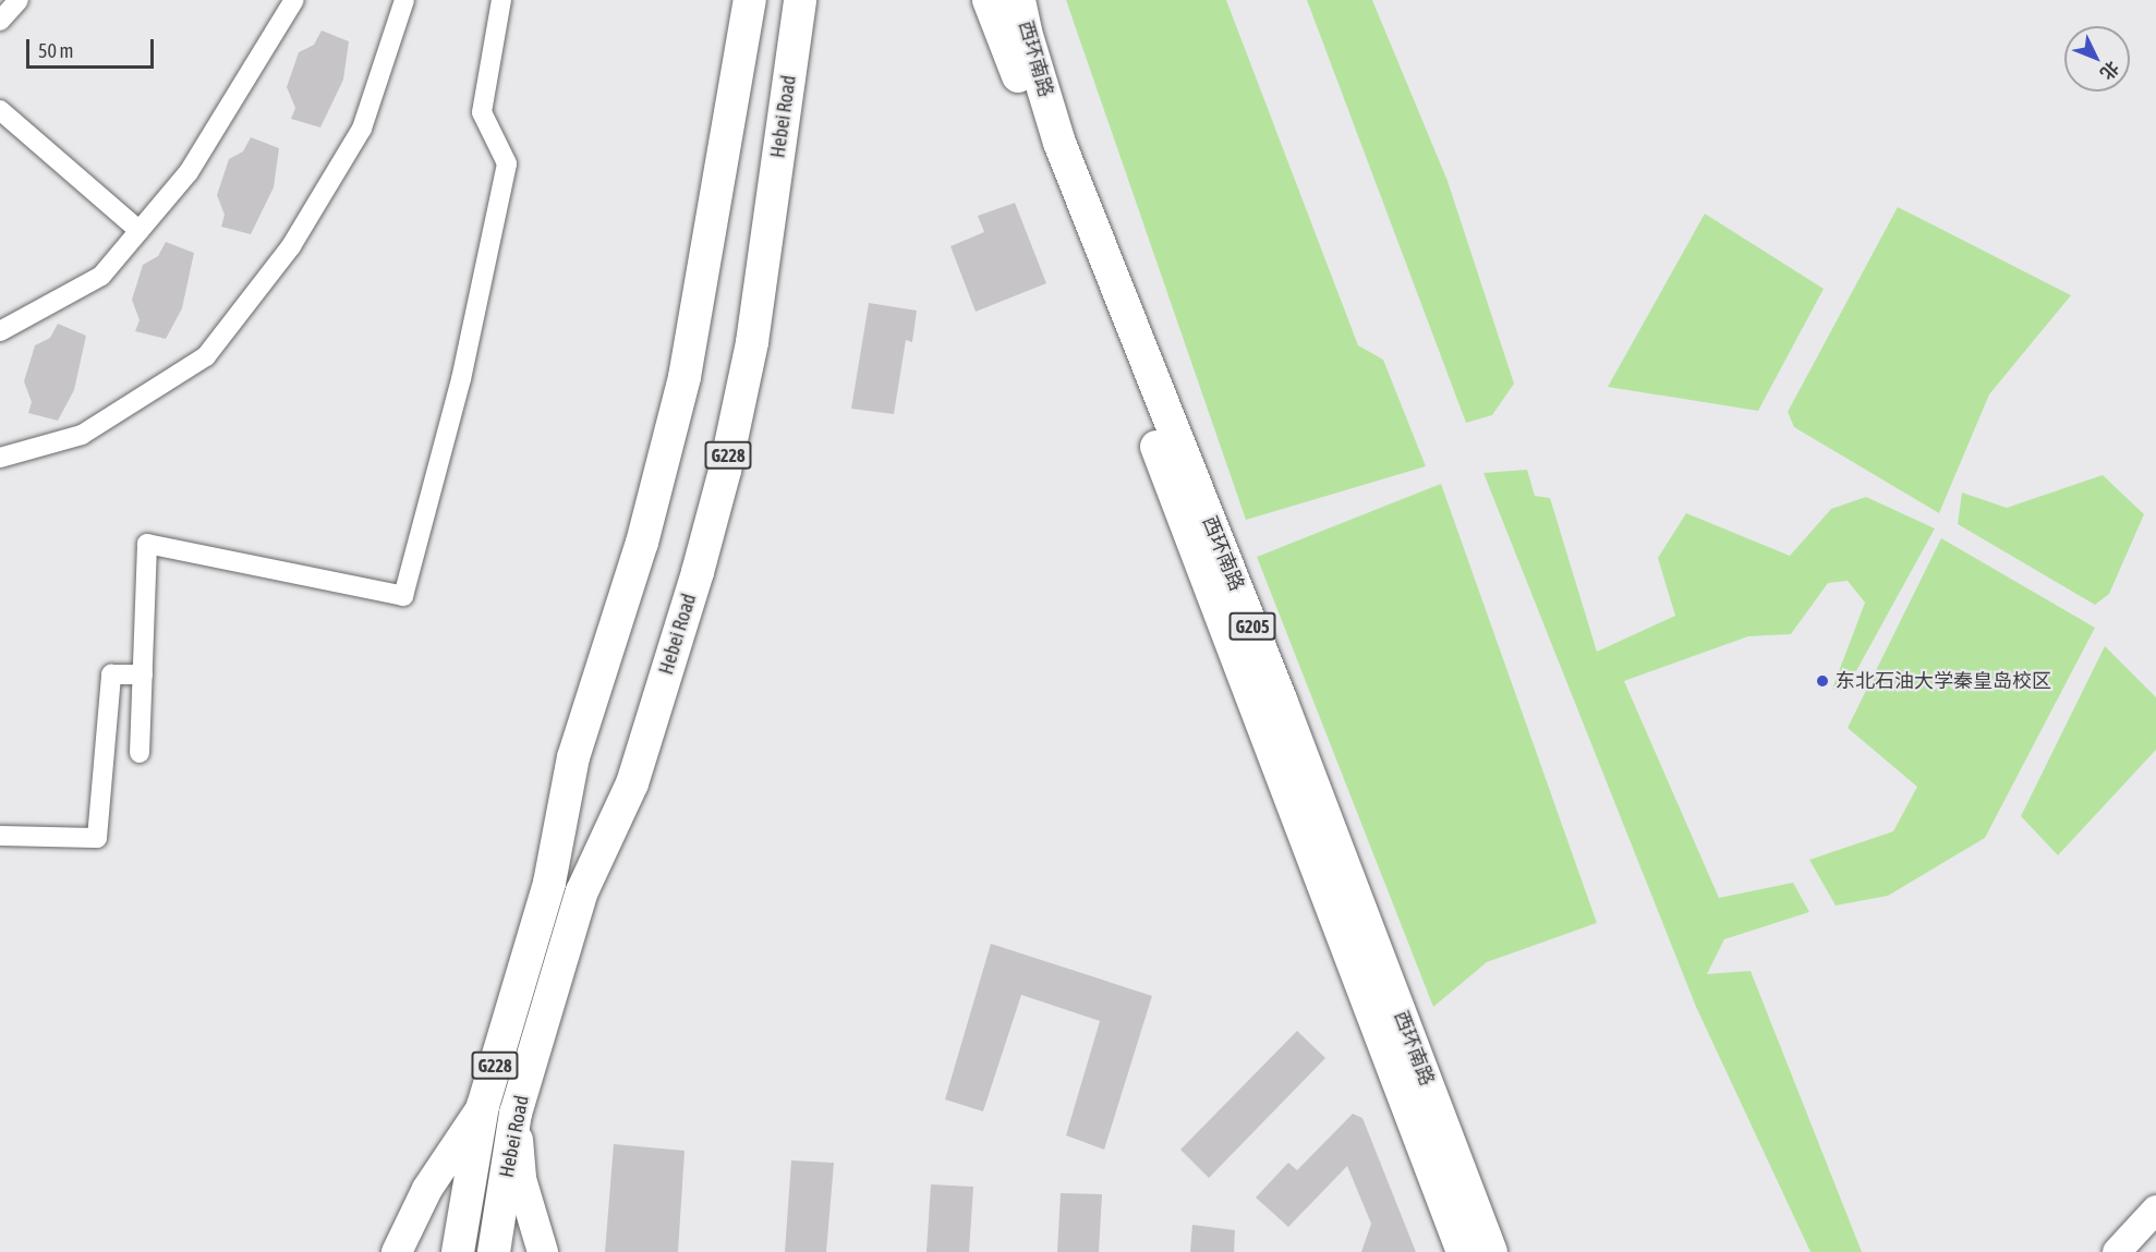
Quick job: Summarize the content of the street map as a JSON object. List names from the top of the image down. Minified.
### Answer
{"streets":{"highway":["西环南路","Hebei Road","G228","G205"]},"places":["东北石油大学秦皇岛校区"],"scale_bar":"50 m","north":"bottom right"}
